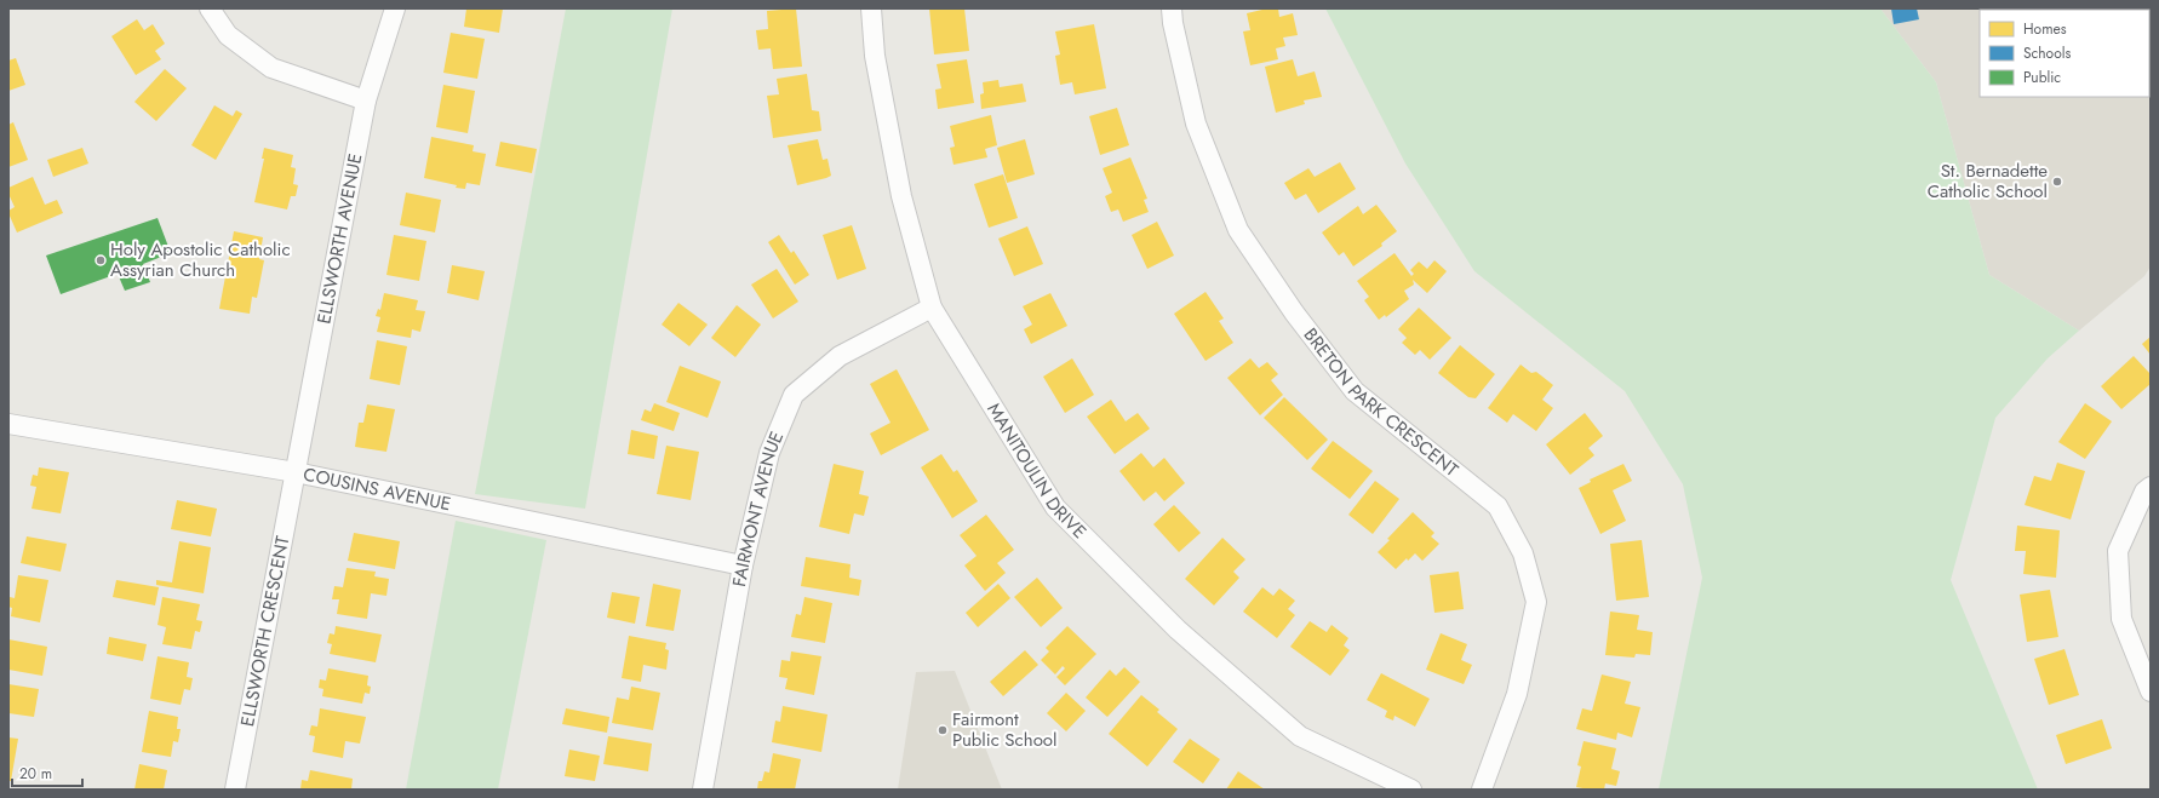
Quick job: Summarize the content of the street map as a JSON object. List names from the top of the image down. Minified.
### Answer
{"streets":{"street":["ELLSWORTH AVENUE","BRETON PARK CRESCENT","MANITOULIN DRIVE","COUSINS AVENUE","FAIRMONT AVENUE","ELLSWORTH CRESCENT"]},"crossings":[["ELLSWORTH AVENUE","COUSINS AVENUE"],["ELLSWORTH AVENUE","ELLSWORTH CRESCENT"],["MANITOULIN DRIVE","FAIRMONT AVENUE"],["COUSINS AVENUE","FAIRMONT AVENUE"],["COUSINS AVENUE","ELLSWORTH CRESCENT"]],"places":["St. Bernadette Catholic School","Holy Apostolic Catholic Assyrian Church","Fairmont Public School"],"legend":["Homes","Schools","Public"],"scale_bar":"20 m"}
